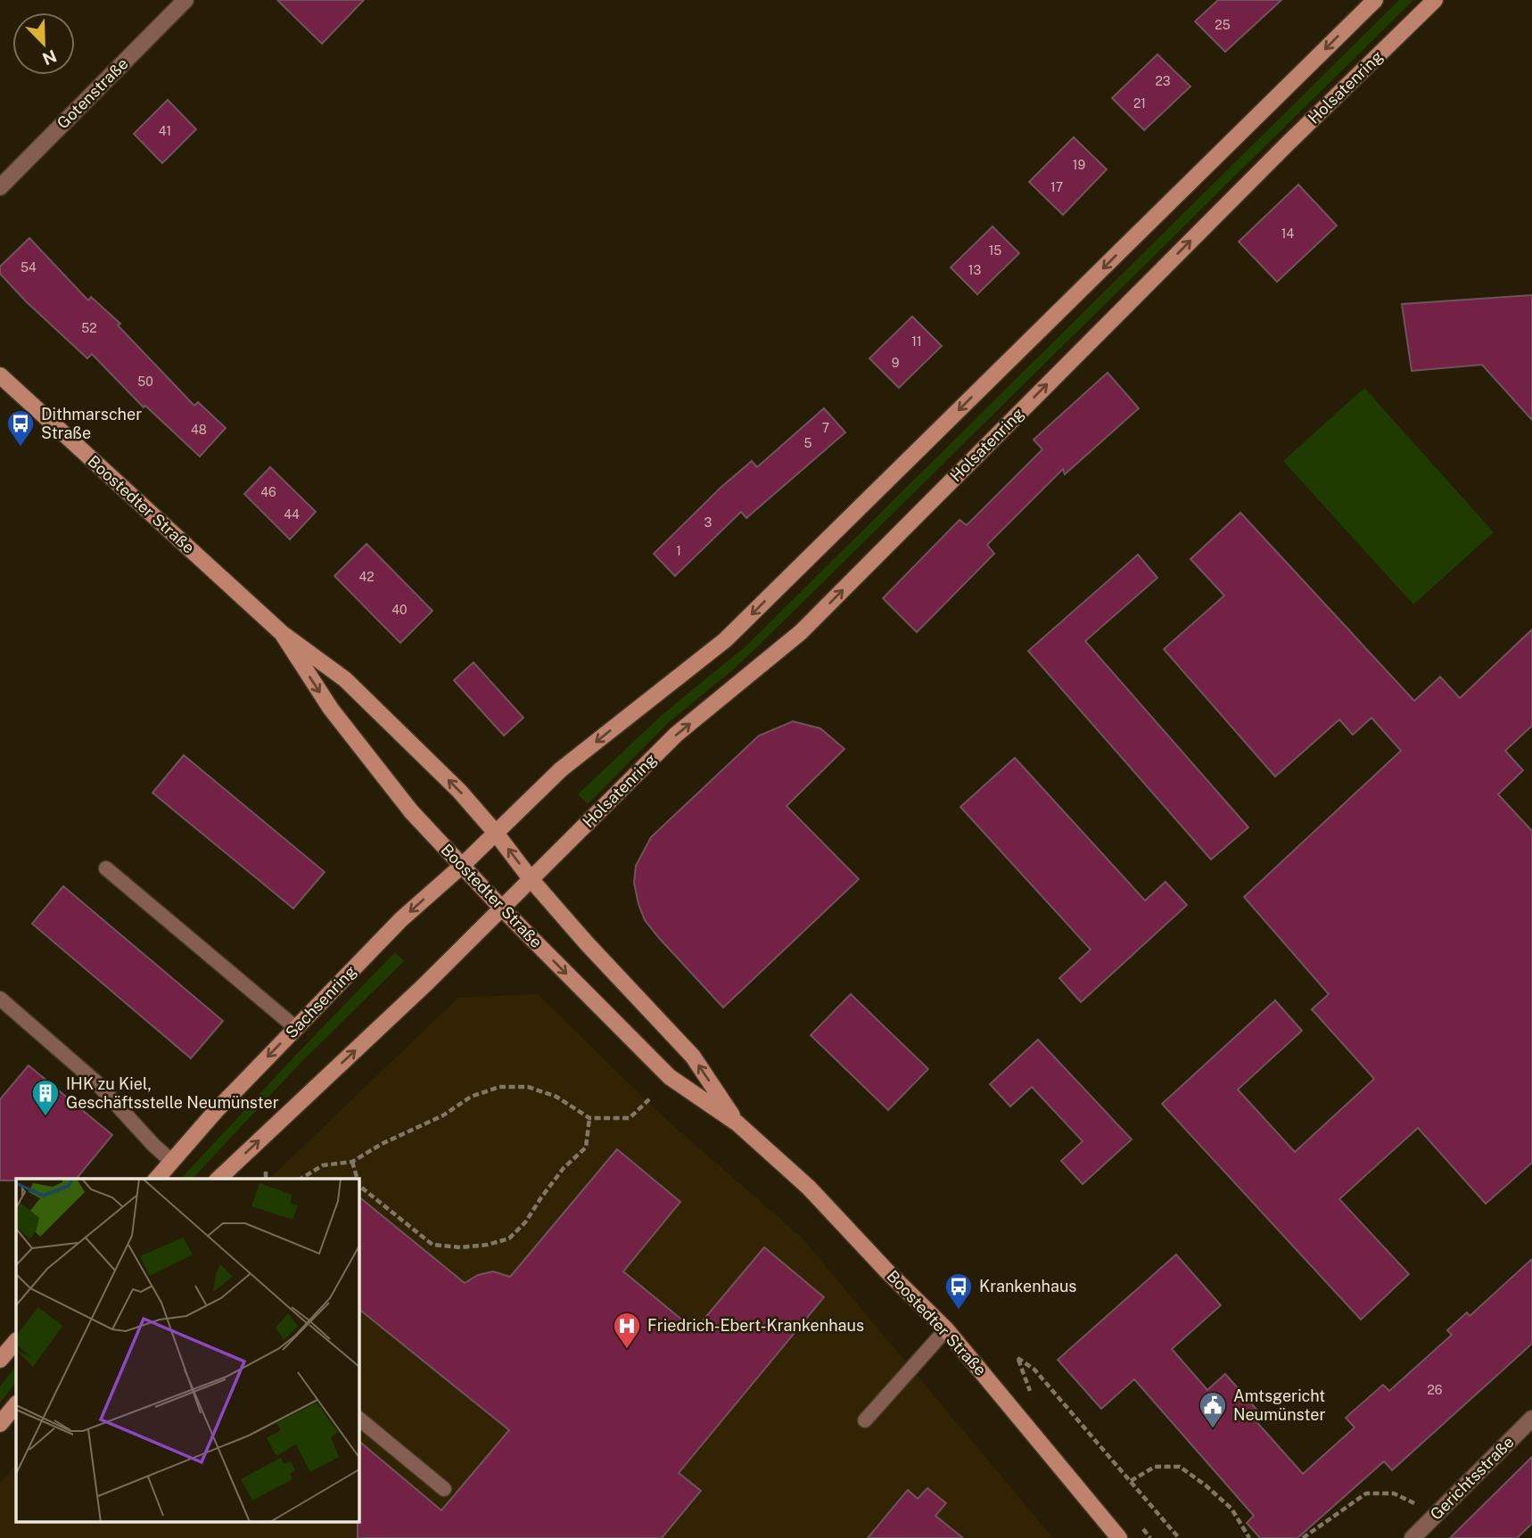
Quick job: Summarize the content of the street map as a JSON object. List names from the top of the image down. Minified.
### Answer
{"streets":{"main road":["Holsatenring","Boostedter Straße","Sachsenring"],"street":["Gotenstraße","Gerichtsstraße"]},"crossings":[["Holsatenring","Boostedter Straße"],["Boostedter Straße","Sachsenring"]],"places":{"bus stop":["Dithmarscher Straße","Krankenhaus"],"building":["IHK zu Kiel, Geschäftsstelle Neumünster"],"hospital":["Friedrich-Ebert-Krankenhaus"],"public building":["Amtsgericht Neumünster"]},"house_numbers":["25","23","21","41","19","17","14","15","54","13","52","11","9","50","7","48","5","46","44","3","1","42","40","26"],"north":"bottom right"}
